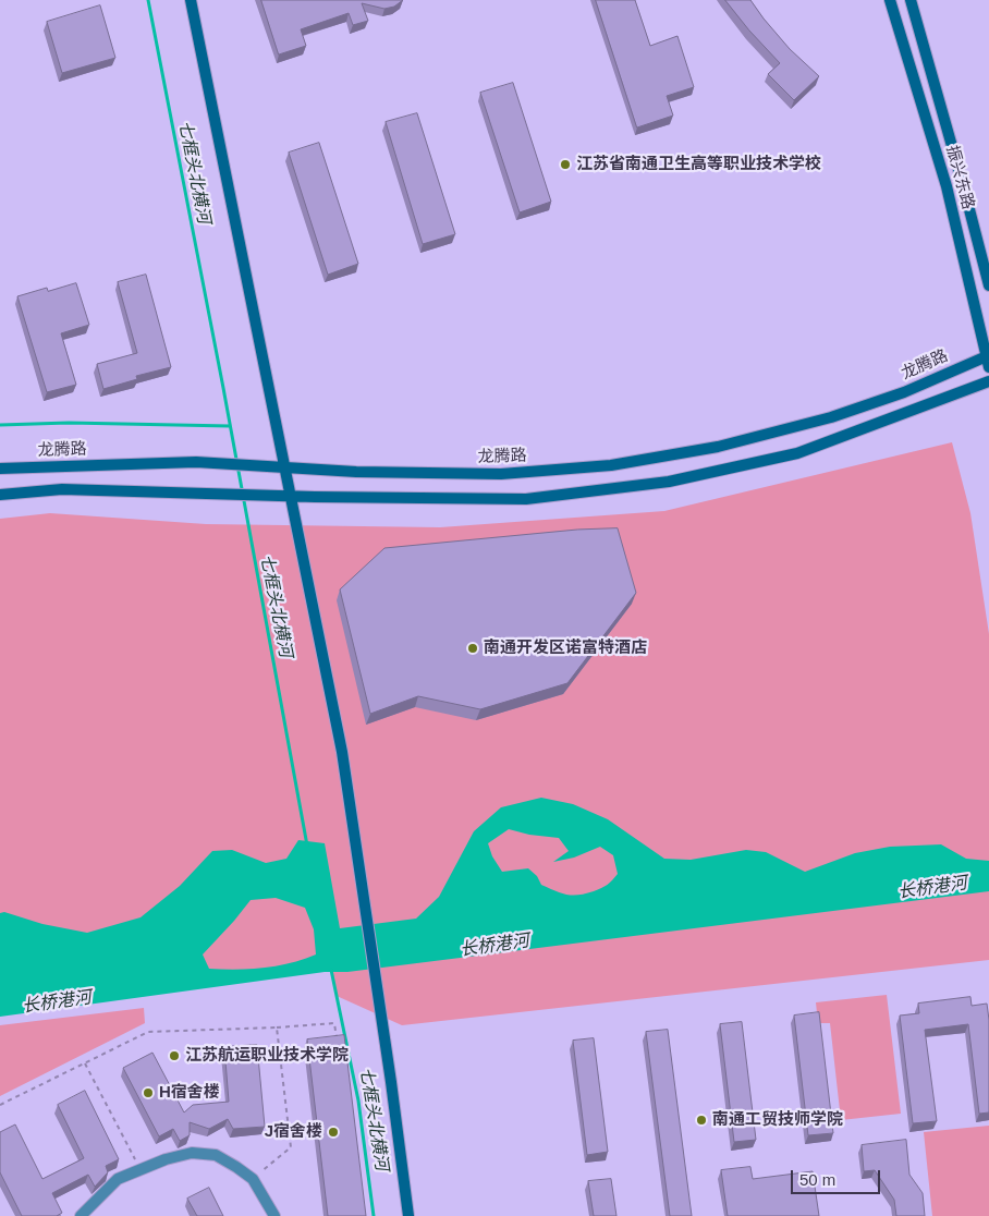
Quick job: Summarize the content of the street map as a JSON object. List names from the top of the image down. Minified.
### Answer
{"streets":{"main road":["振兴东路","龙腾路"]},"crossings":[["振兴东路","龙腾路"]],"water":["七框头北横河","长桥港河"],"places":["江苏省南通卫生高等职业技术学校","南通开发区诺富特酒店","江苏航运职业技术学院","H宿舍楼","南通工贸技师学院","J宿舍楼"],"scale_bar":"50 m"}
